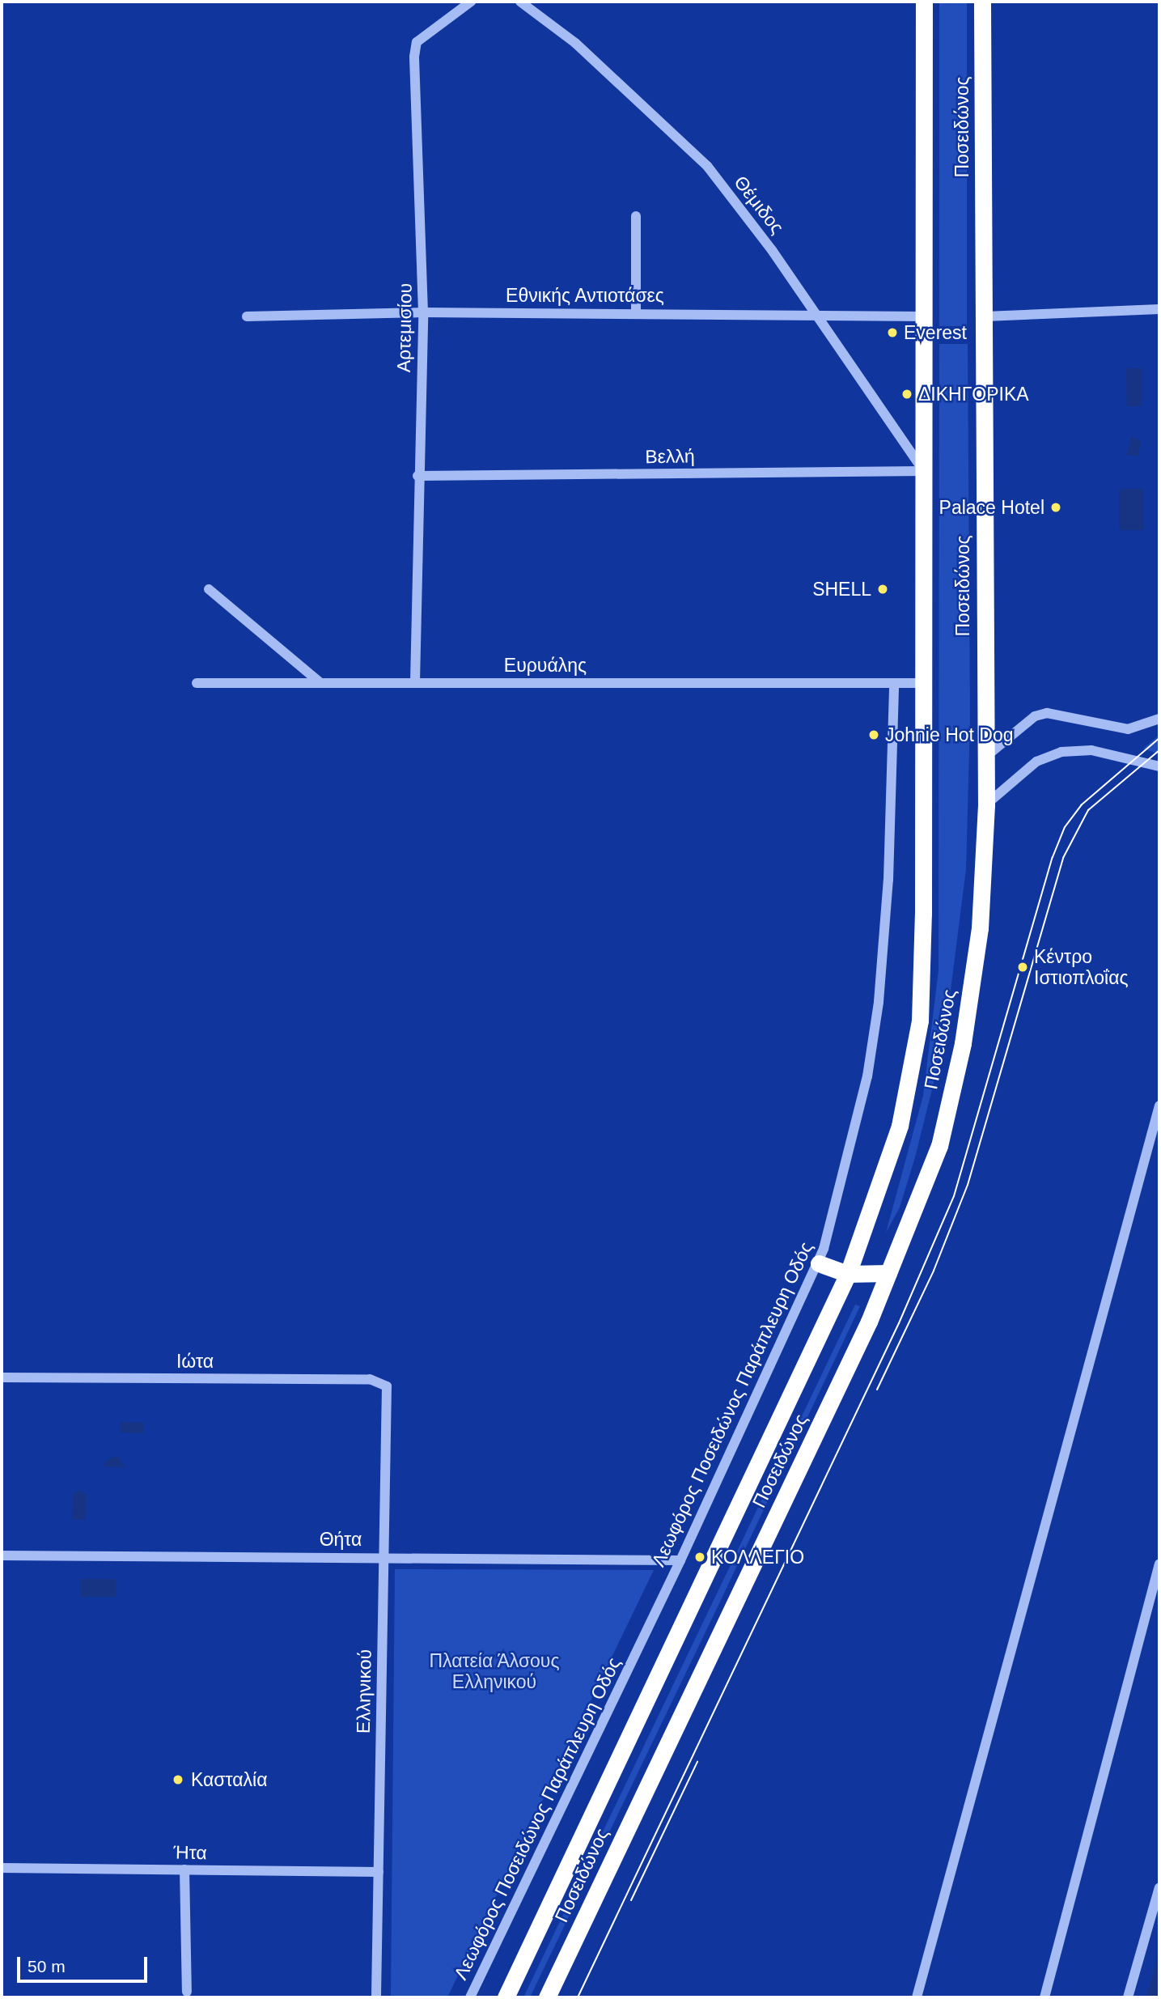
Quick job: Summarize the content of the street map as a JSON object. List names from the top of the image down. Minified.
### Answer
{"streets":{"highway":["Ποσειδώνος"],"street":["Θέμιδος","Εθνικής Αντιοτάσες","Αρτεμισίου","Βελλή","Ευρυάλης","Ιώτα","Λεωφόρος Ποσειδώνος Παράπλευρη Οδός","Θήτα","Ελληνικού","Ήτα"]},"crossings":[["Ποσειδώνος","Θέμιδος"],["Ποσειδώνος","Εθνικής Αντιοτάσες"],["Ποσειδώνος","Βελλή"],["Ποσειδώνος","Ευρυάλης"],["Θέμιδος","Εθνικής Αντιοτάσες"],["Θέμιδος","Βελλή"],["Εθνικής Αντιοτάσες","Αρτεμισίου"],["Αρτεμισίου","Βελλή"],["Αρτεμισίου","Ευρυάλης"],["Ευρυάλης","Λεωφόρος Ποσειδώνος Παράπλευρη Οδός"],["Ιώτα","Ελληνικού"],["Λεωφόρος Ποσειδώνος Παράπλευρη Οδός","Θήτα"],["Θήτα","Ελληνικού"],["Ελληνικού","Ήτα"]],"parks":["Πλατεία Άλσους Ελληνικού"],"places":["Everest","ΔΙΚΗΓΟΡΙΚΑ","Palace Hotel","SHELL","Johnie Hot Dog","Κέντρο Ιστιοπλοΐας","ΚΟΛΛΕΓΙΟ","Κασταλία"],"scale_bar":"50 m"}
